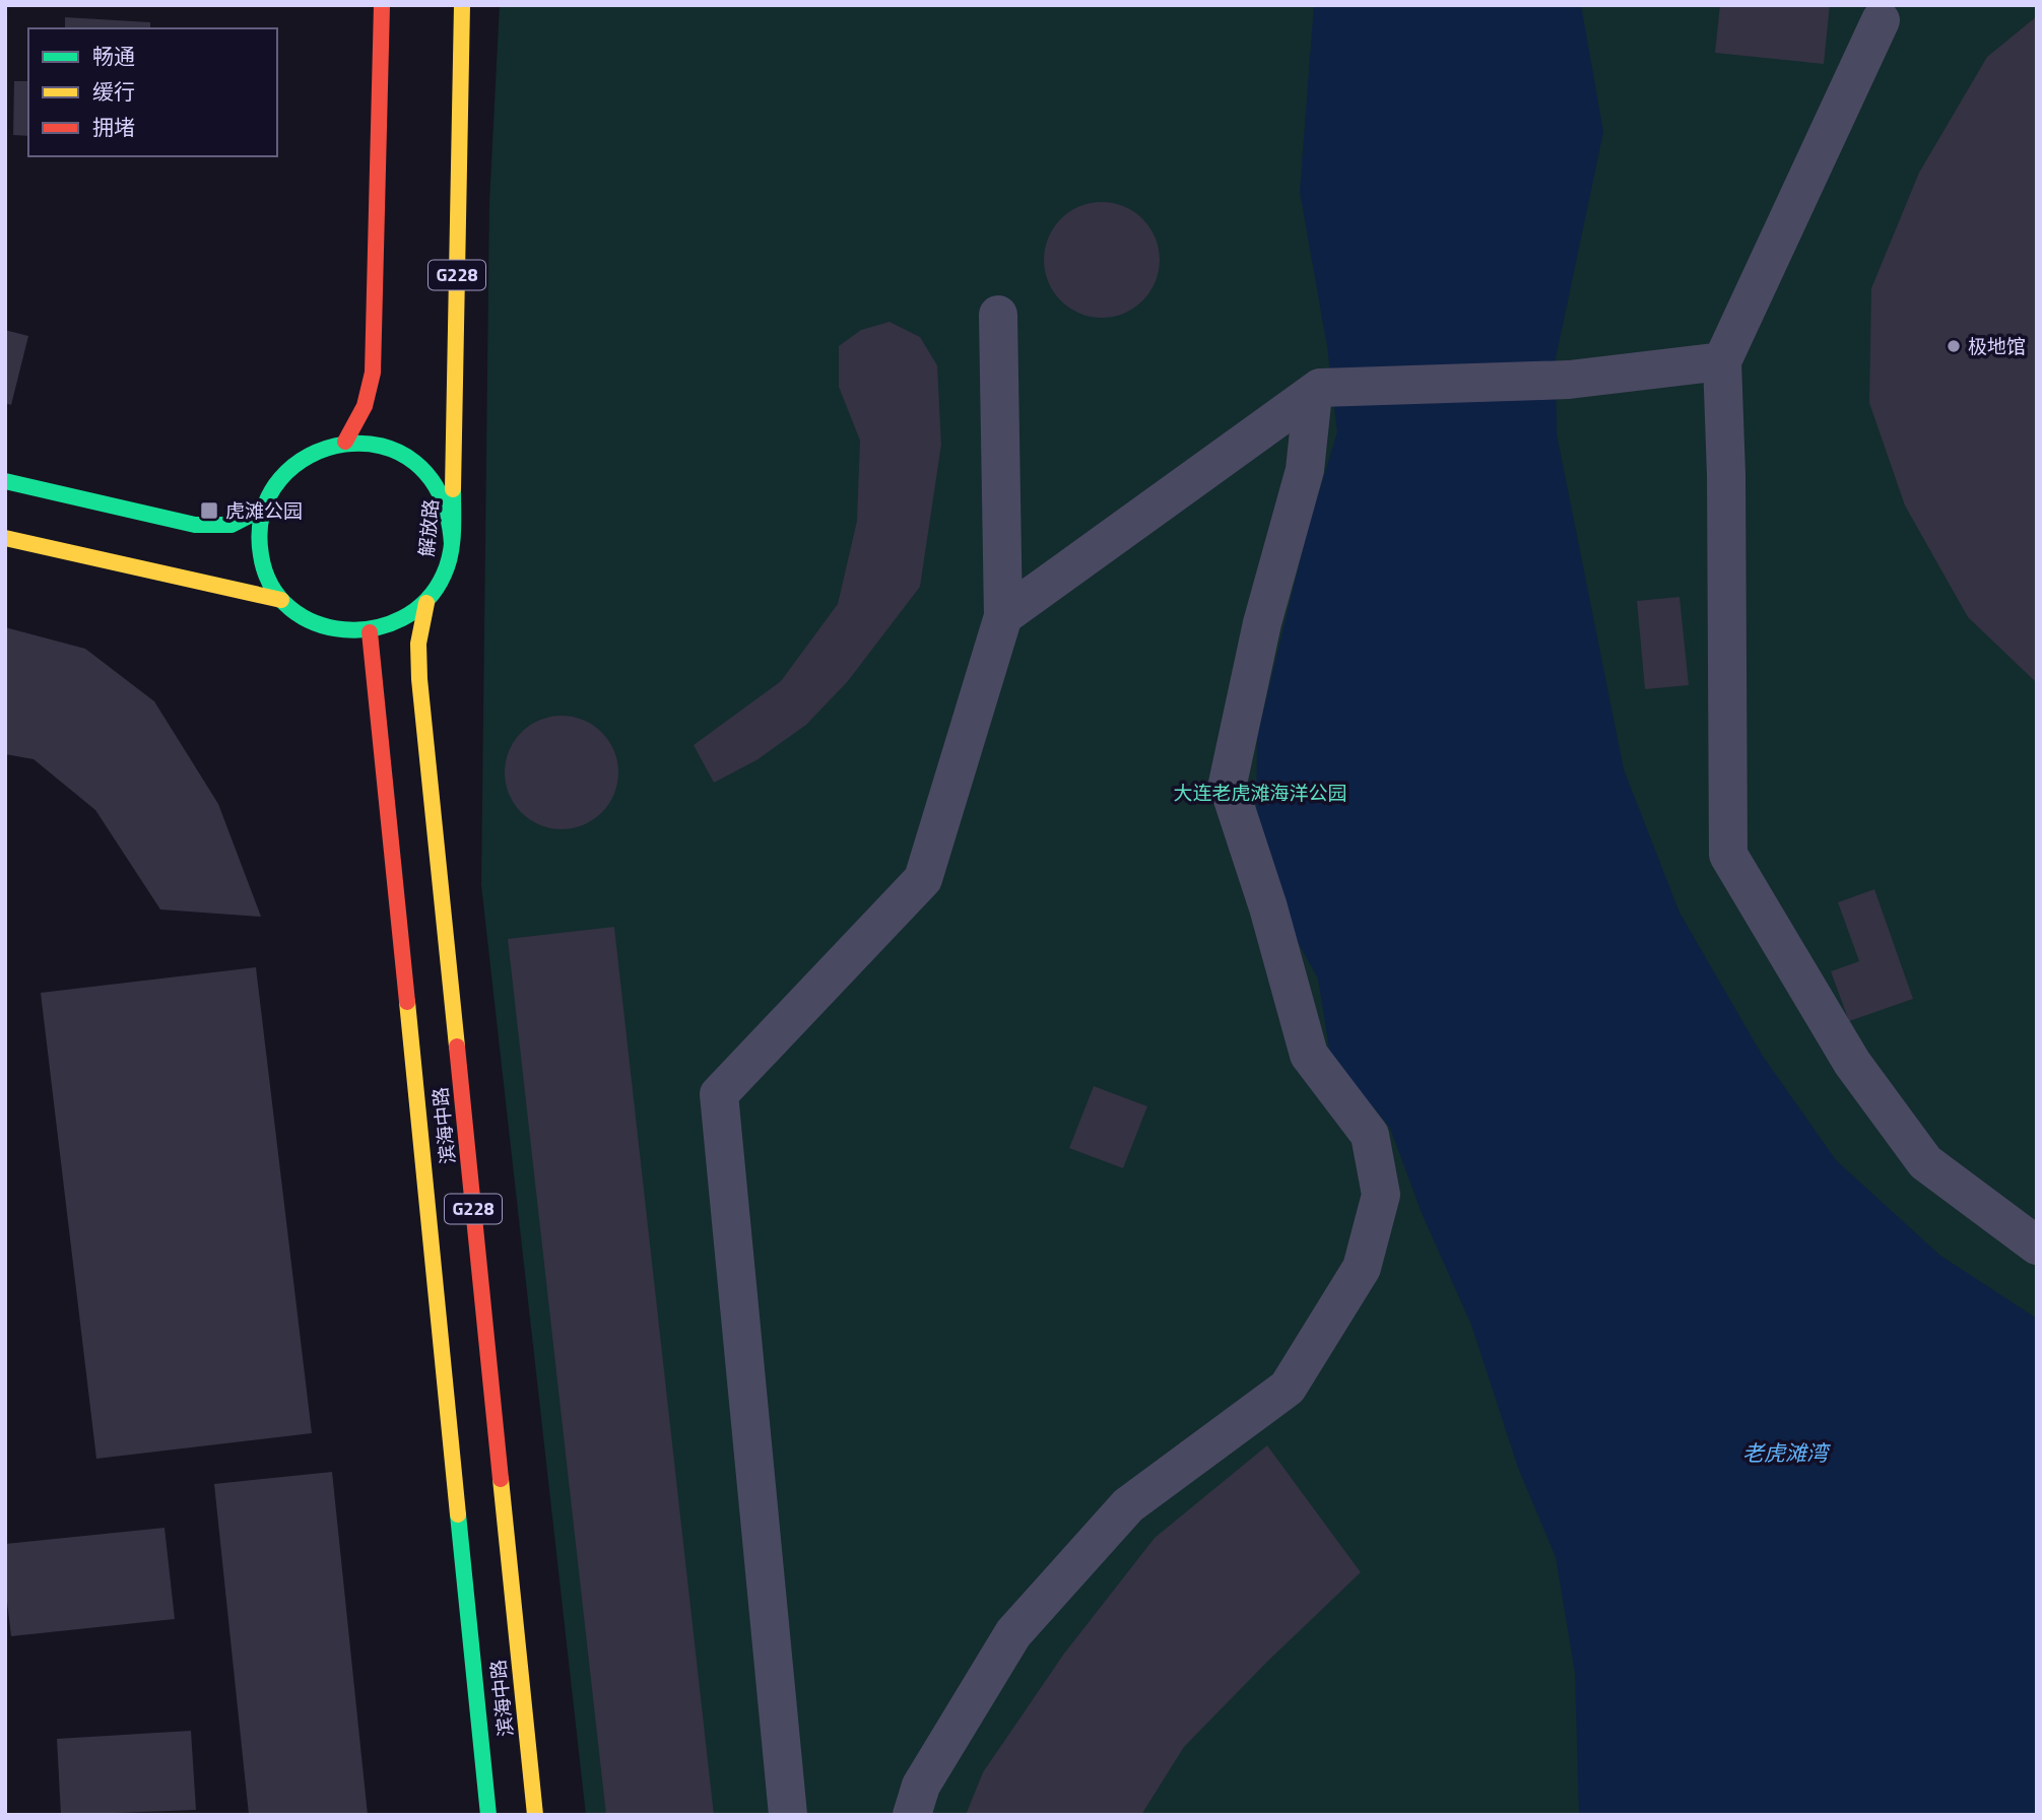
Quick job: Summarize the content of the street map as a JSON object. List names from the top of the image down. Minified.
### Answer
{"streets":{"main road":["G228","解放路","滨海中路"]},"crossings":[["G228","解放路"],["G228","滨海中路"],["解放路","滨海中路"]],"water":["老虎滩湾"],"parks":["大连老虎滩海洋公园"],"places":{"other":["极地馆"],"transit":["虎滩公园"]},"legend":["畅通","缓行","拥堵"]}
